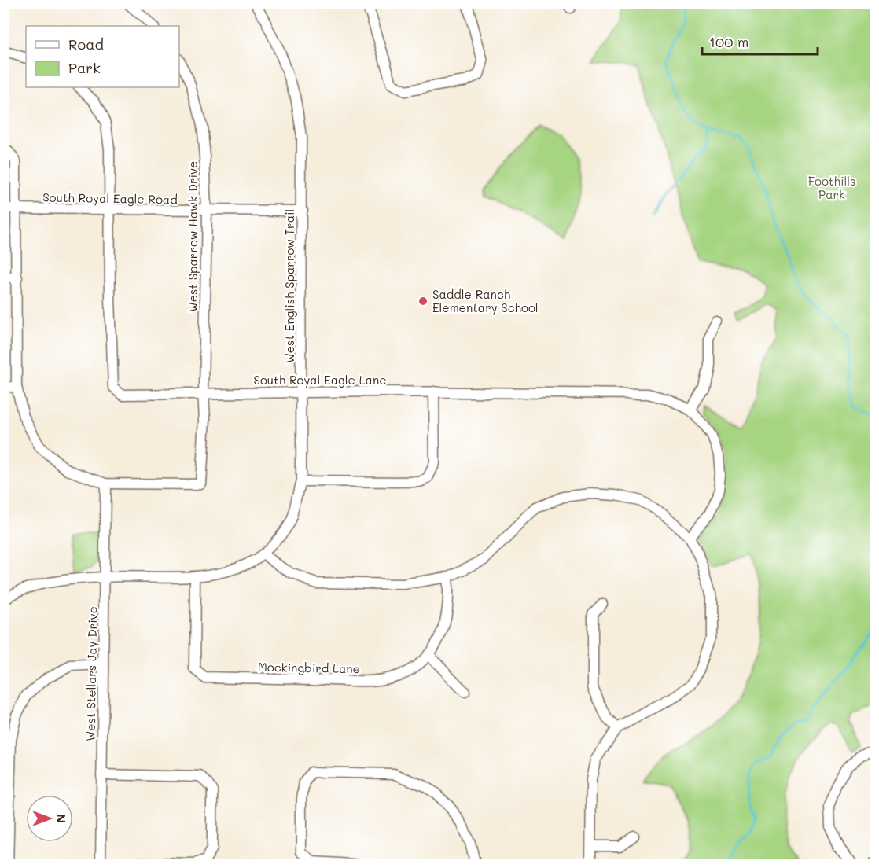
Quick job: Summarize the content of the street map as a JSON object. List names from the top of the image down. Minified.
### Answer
{"streets":{"street":["South Royal Eagle Road","West Sparrow Hawk Drive","West English Sparrow Trail","South Royal Eagle Lane","Mockingbird Lane","West Stellars Jay Drive"]},"crossings":[["South Royal Eagle Road","West Sparrow Hawk Drive"],["South Royal Eagle Road","West English Sparrow Trail"],["South Royal Eagle Road","South Royal Eagle Lane"],["West Sparrow Hawk Drive","South Royal Eagle Lane"],["West Sparrow Hawk Drive","West Stellars Jay Drive"],["West English Sparrow Trail","South Royal Eagle Lane"],["West English Sparrow Trail","Mockingbird Lane"],["West English Sparrow Trail","West Stellars Jay Drive"]],"parks":["Foothills Park"],"places":["Saddle Ranch Elementary School"],"legend":["Road","Park"],"scale_bar":"100 m","north":"right"}
